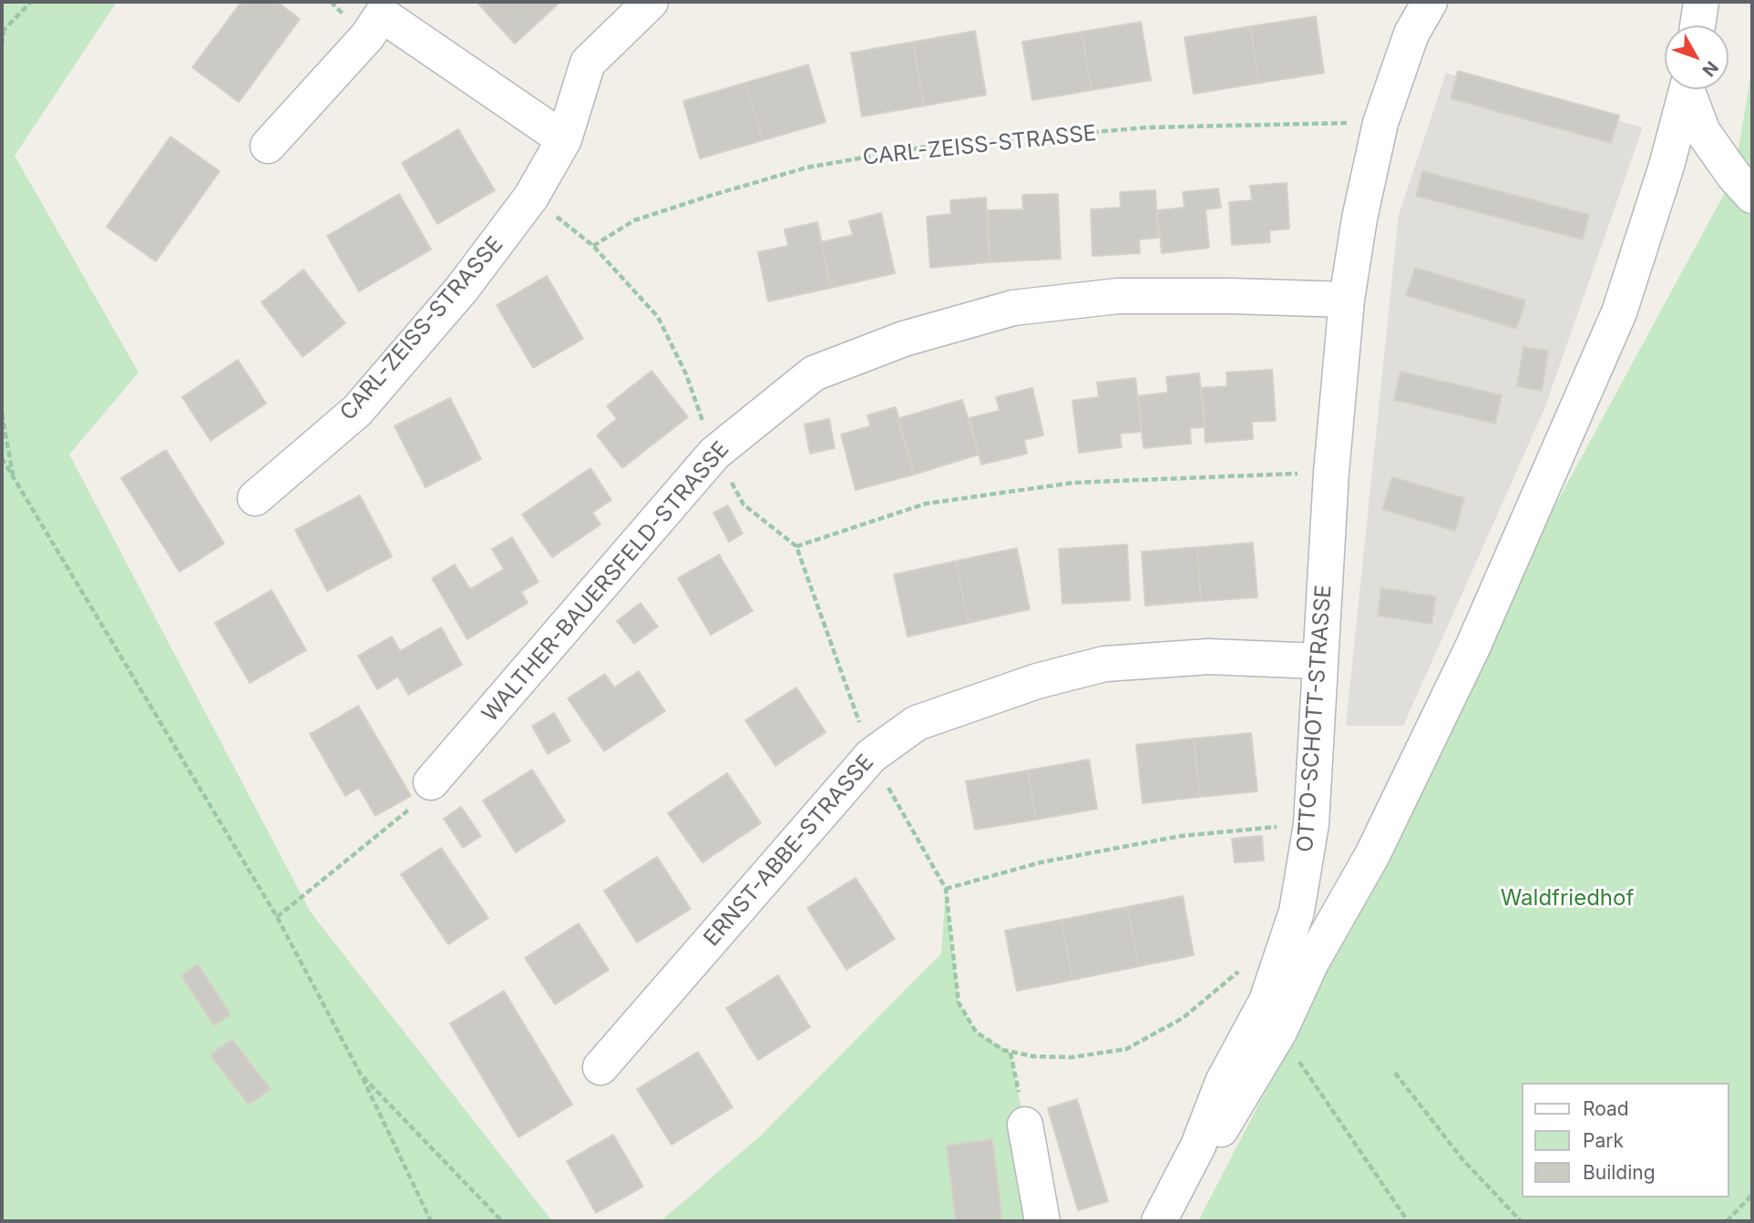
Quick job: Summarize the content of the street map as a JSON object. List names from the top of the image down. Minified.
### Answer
{"streets":{"street":["CARL-ZEISS-STRASSE","WALTHER-BAUERSFELD-STRASSE","OTTO-SCHOTT-STRASSE","ERNST-ABBE-STRASSE"]},"crossings":[["CARL-ZEISS-STRASSE","OTTO-SCHOTT-STRASSE"],["WALTHER-BAUERSFELD-STRASSE","OTTO-SCHOTT-STRASSE"],["OTTO-SCHOTT-STRASSE","ERNST-ABBE-STRASSE"]],"parks":["Waldfriedhof"],"legend":["Road","Park","Building"],"north":"bottom right"}
